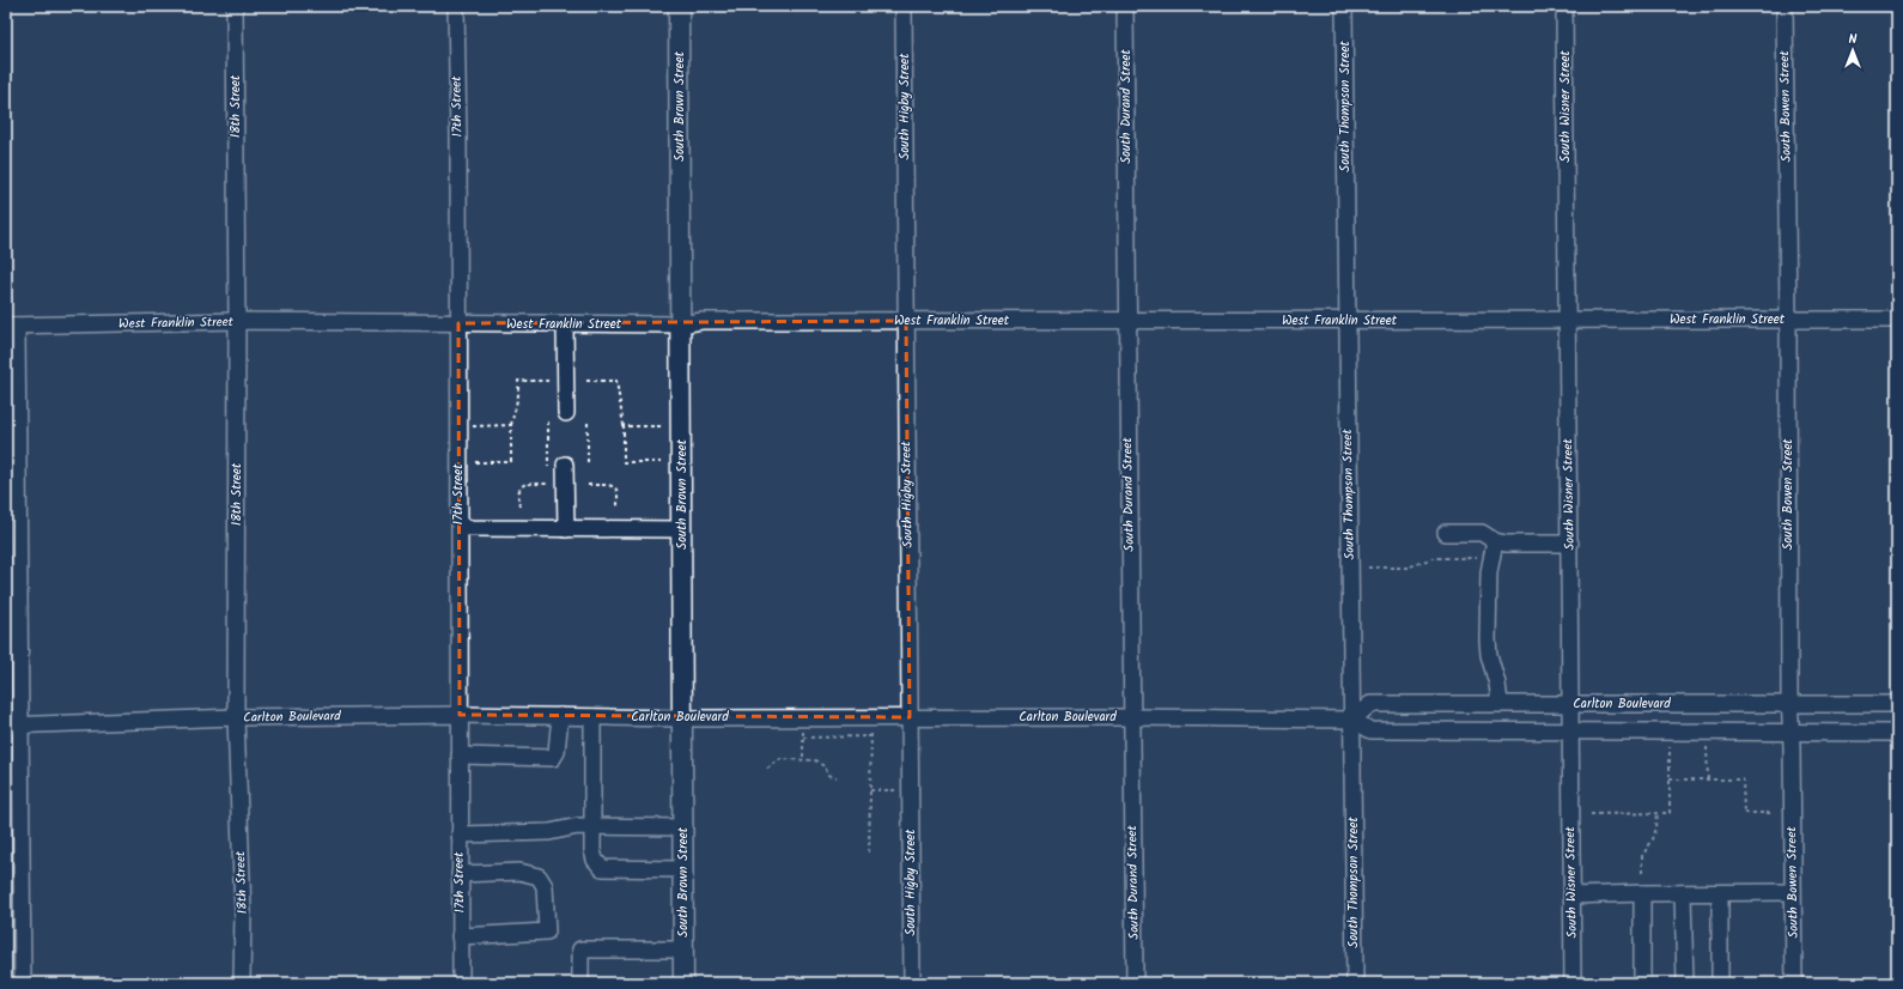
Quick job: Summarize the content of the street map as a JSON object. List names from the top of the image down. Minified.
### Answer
{"streets":{"main road":["South Brown Street"],"street":["18th Street","17th Street","South Higby Street","South Durand Street","South Thompson Street","South Wisner Street","South Bowen Street","West Franklin Street","Carlton Boulevard"]},"crossings":[["18th Street","West Franklin Street"],["18th Street","Carlton Boulevard"],["17th Street","West Franklin Street"],["17th Street","Carlton Boulevard"],["South Brown Street","West Franklin Street"],["South Brown Street","Carlton Boulevard"],["South Higby Street","West Franklin Street"],["South Higby Street","Carlton Boulevard"],["South Durand Street","West Franklin Street"],["South Durand Street","Carlton Boulevard"],["South Thompson Street","West Franklin Street"],["South Thompson Street","Carlton Boulevard"],["South Wisner Street","West Franklin Street"],["South Wisner Street","Carlton Boulevard"],["South Bowen Street","West Franklin Street"],["South Bowen Street","Carlton Boulevard"]],"north":"top"}
